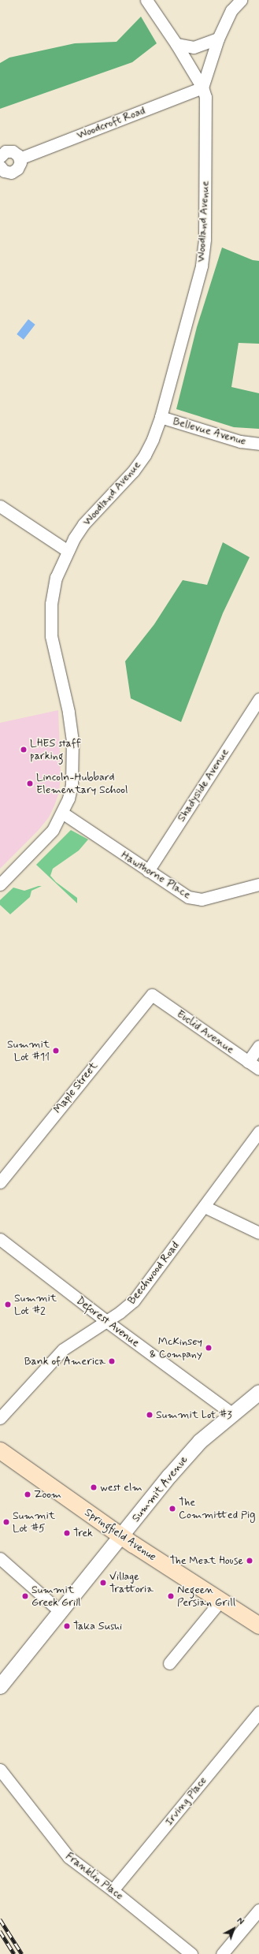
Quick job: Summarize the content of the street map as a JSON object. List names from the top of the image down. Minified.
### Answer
{"streets":{"main road":["Springfield Avenue"],"street":["Woodcroft Road","Woodland Avenue","Bellevue Avenue","Shadyside Avenue","Hawthorne Place","Euclid Avenue","Maple Street","Beechwood Road","Deforest Avenue","Summit Avenue","Irving Place","Franklin Place"]},"crossings":[["Woodcroft Road","Woodland Avenue"],["Woodland Avenue","Bellevue Avenue"],["Woodland Avenue","Hawthorne Place"],["Shadyside Avenue","Hawthorne Place"],["Euclid Avenue","Maple Street"],["Beechwood Road","Deforest Avenue"],["Deforest Avenue","Summit Avenue"],["Summit Avenue","Springfield Avenue"],["Irving Place","Franklin Place"]],"places":["LHES staff parking","Lincoln-Hubbard Elementary School","Summit Lot #11","Summit Lot #2","McKinsey & Company","Bank of America","Summit Lot #3","west elm","Zoom","The Committed Pig","Summit Lot #5","Trek","The Meat House","Village Trattoria","Summit Greek Grill","Negeen Persian Grill","Taka Sushi"],"north":"top right"}
